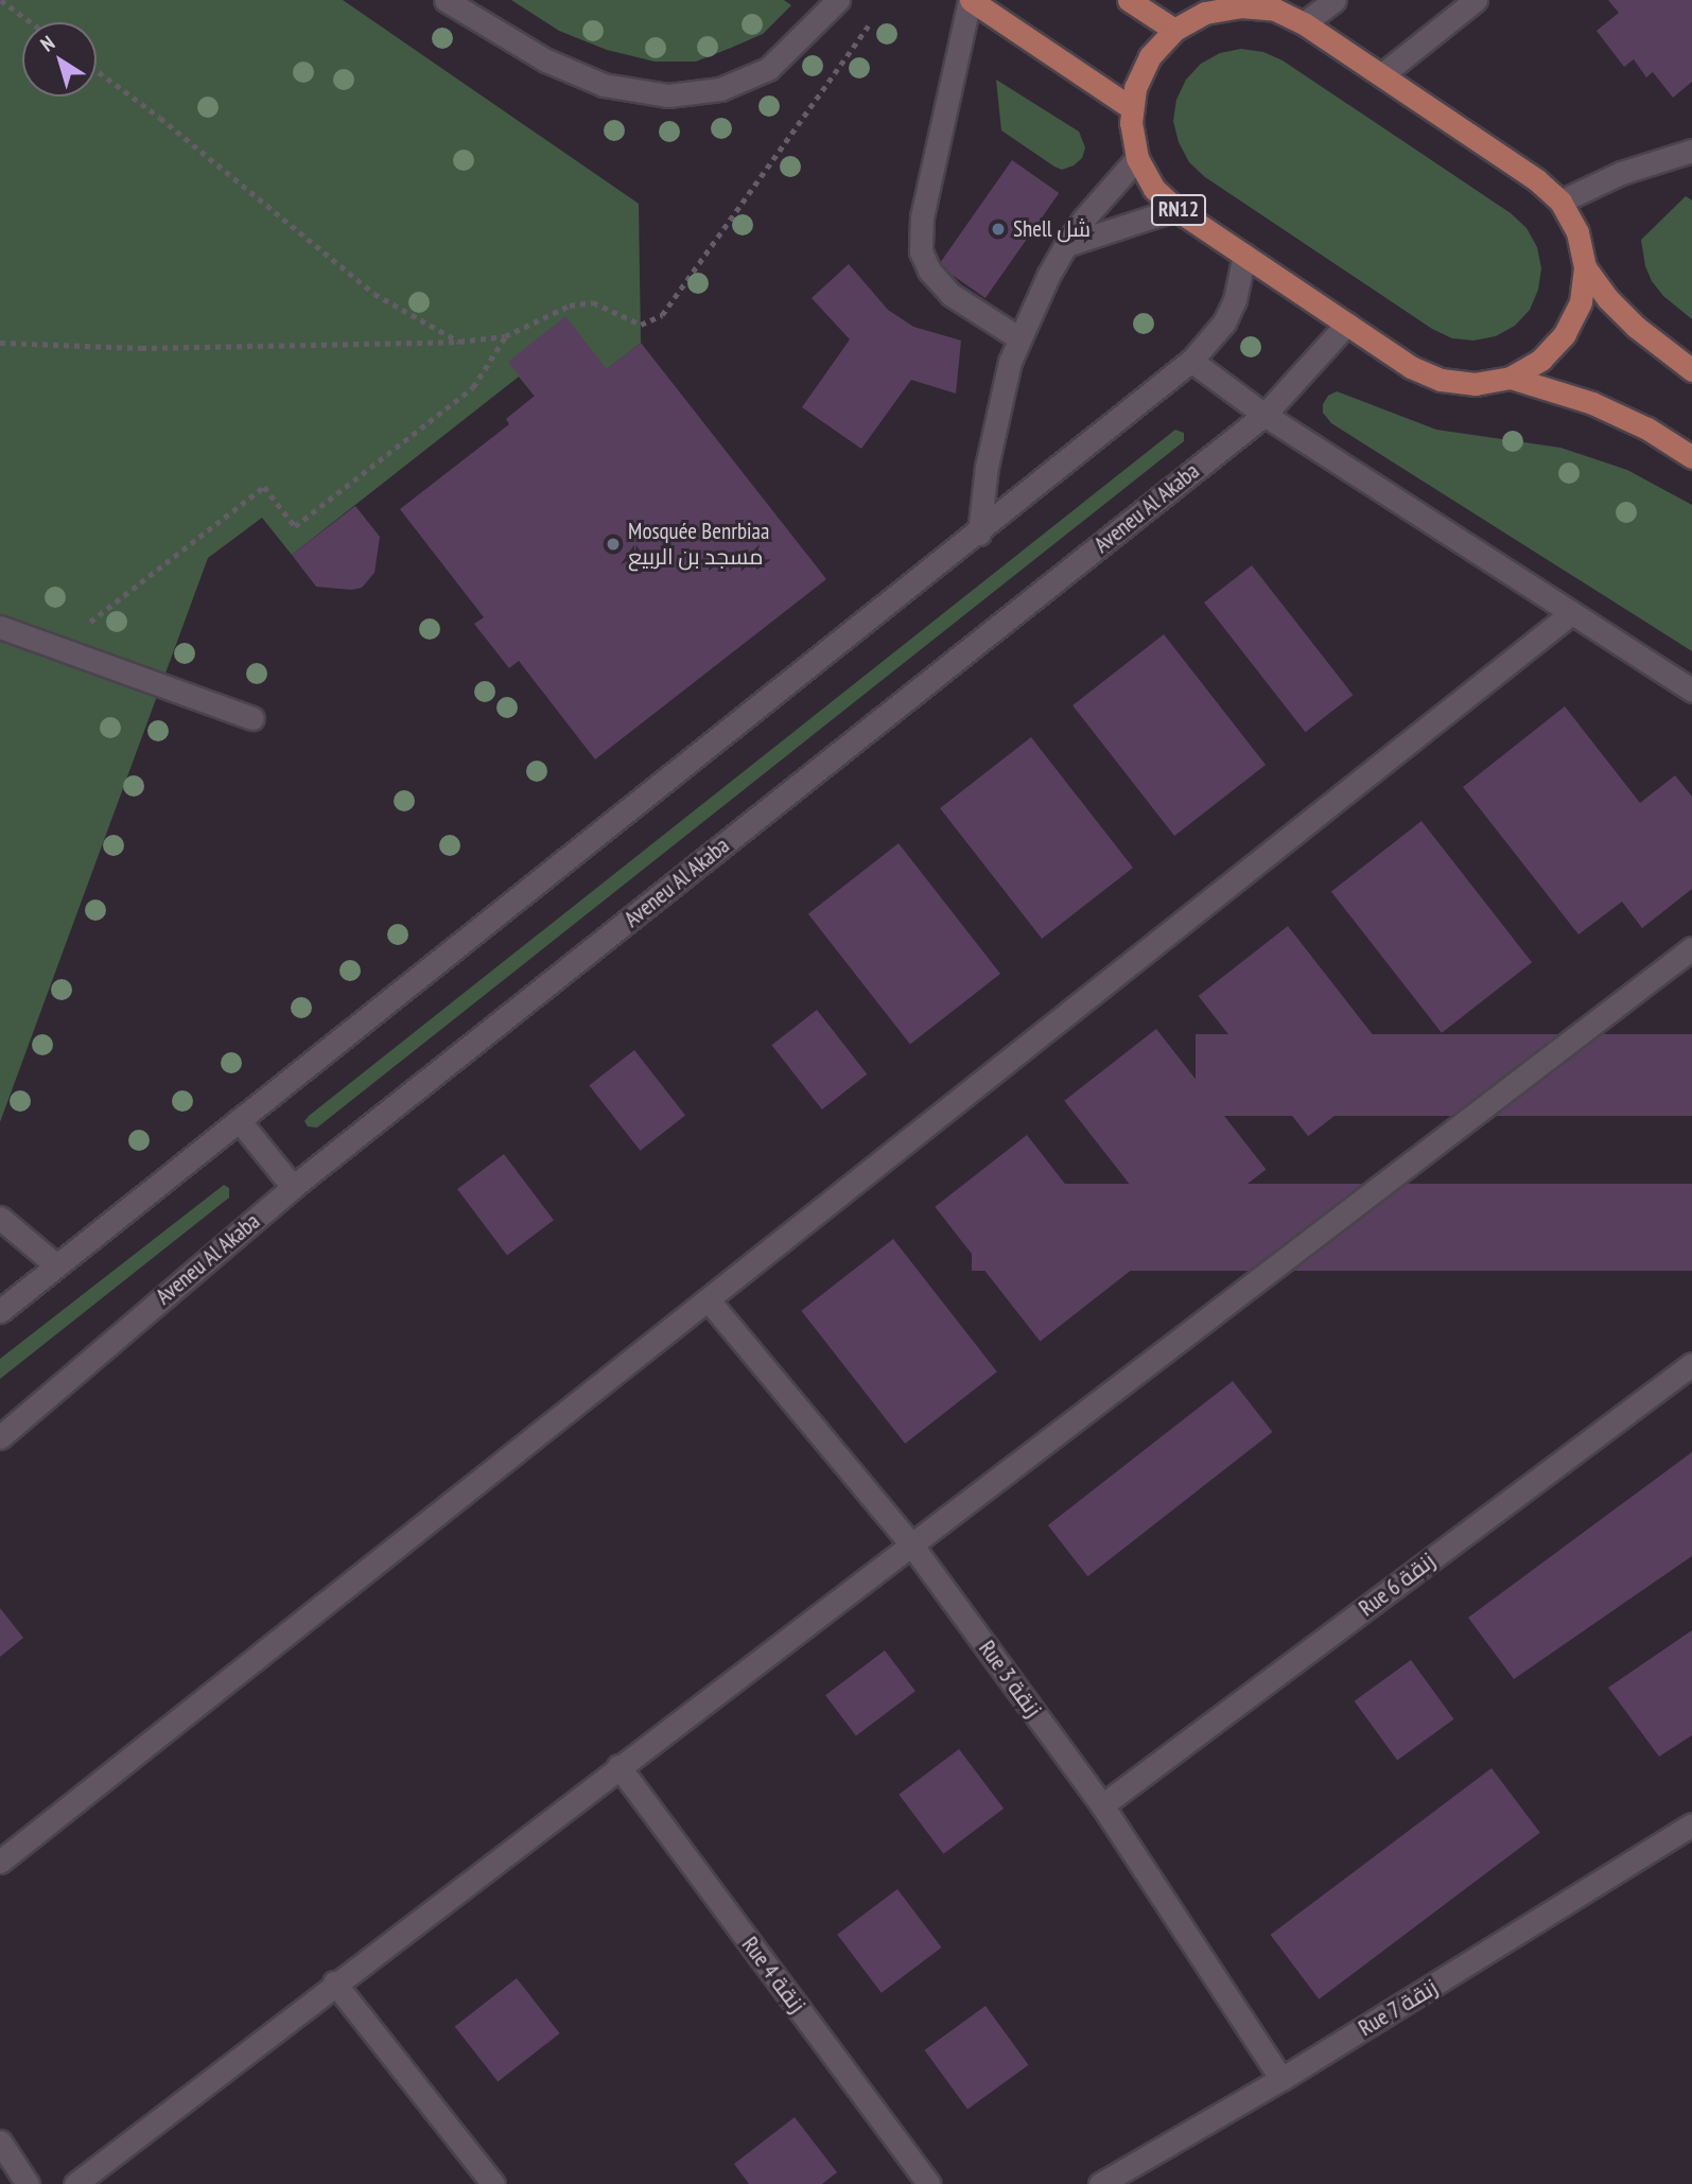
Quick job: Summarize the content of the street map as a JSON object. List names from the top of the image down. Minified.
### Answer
{"streets":{"main road":["RN12"],"street":["Aveneu Al Akaba","Rue 6 زنقة","Rue 3 زنقة","Rue 4 زنقة","Rue 7 زنقة"]},"crossings":[["RN12","Aveneu Al Akaba"],["Rue 6 زنقة","Rue 3 زنقة"],["Rue 3 زنقة","Rue 7 زنقة"]],"places":["Shell شل","Mosquée Benrbiaa مسجد بن الربيع"],"north":"top left"}
